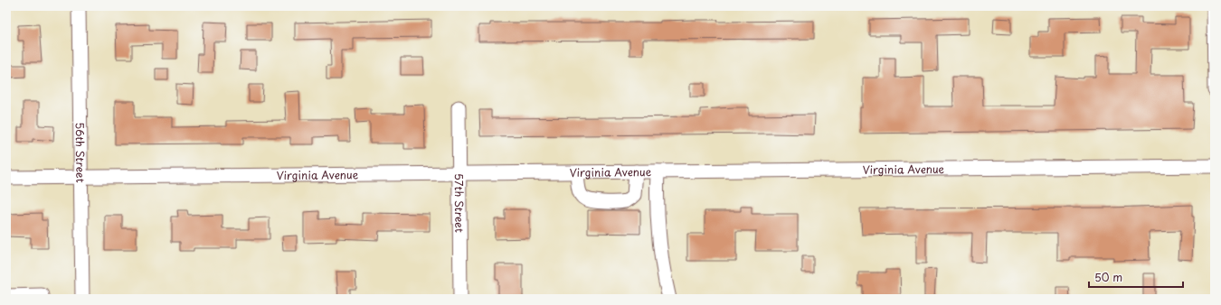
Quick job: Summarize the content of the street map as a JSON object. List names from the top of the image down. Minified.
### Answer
{"streets":{"street":["56th Street","Virginia Avenue","57th Street"]},"crossings":[["56th Street","Virginia Avenue"],["Virginia Avenue","57th Street"]],"scale_bar":"50 m"}
